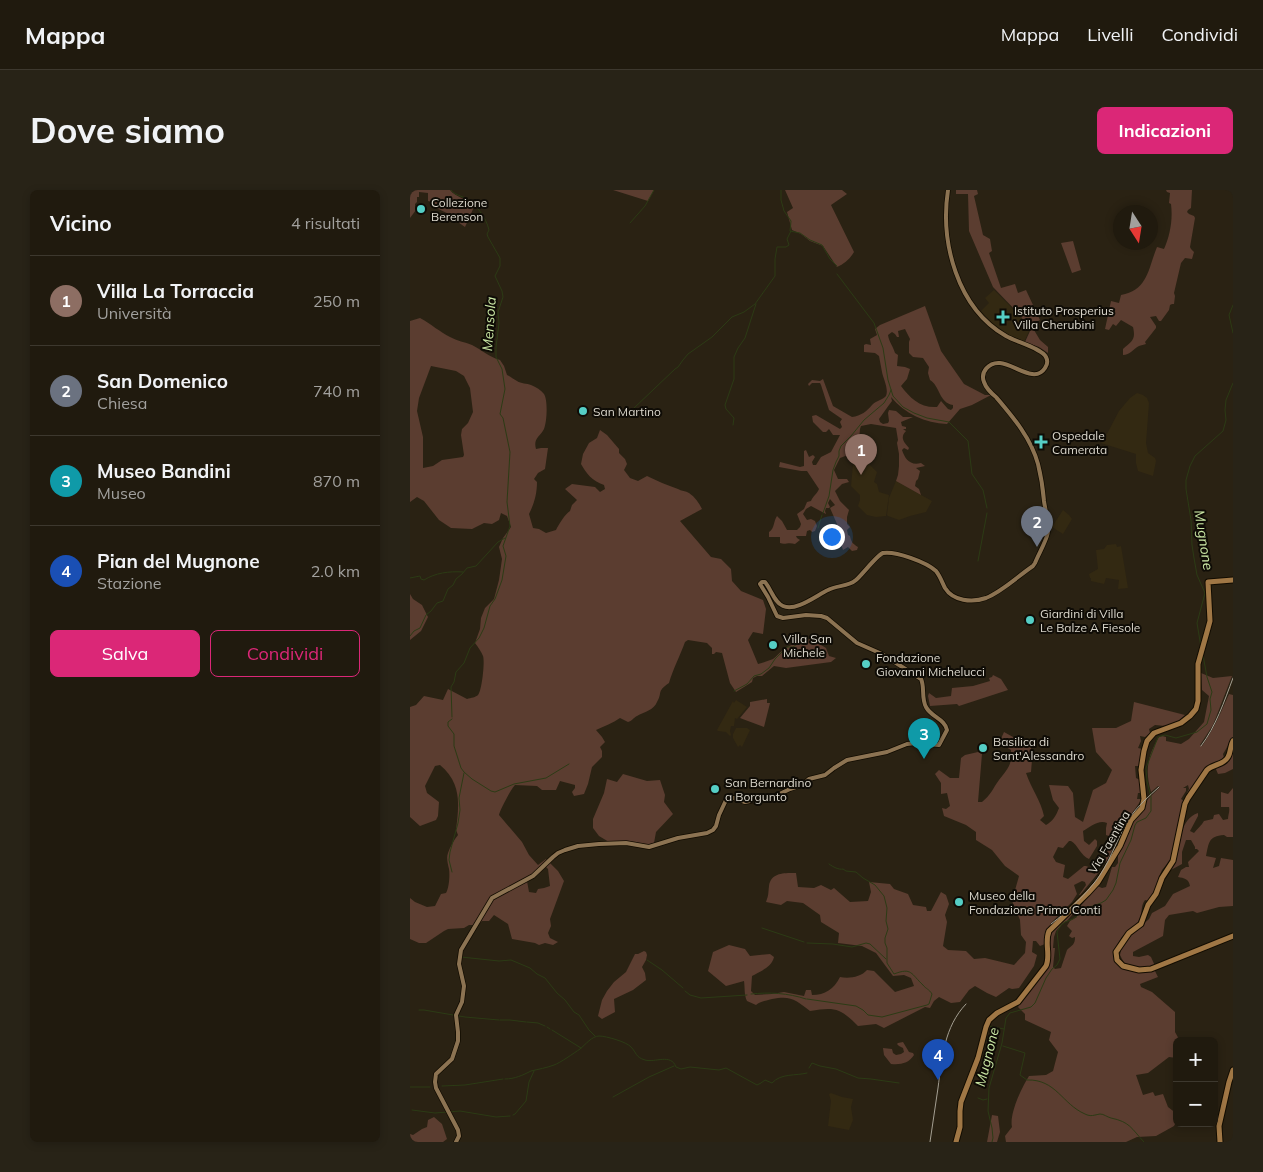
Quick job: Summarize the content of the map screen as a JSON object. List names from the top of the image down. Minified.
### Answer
{"streets":{"main road":["Via Faentina"]},"water":["Mensola","Mugnone"],"places":{"other":["Collezione Berenson","San Martino","Giardini di Villa Le Balze A Fiesole","Villa San Michele","Fondazione Giovanni Michelucci","Basilica di Sant'Alessandro","San Bernardino a Borgunto","Museo della Fondazione Primo Conti"],"health":["Istituto Prosperius Villa Cherubini","Ospedale Camerata"]},"north":"bottom","page":{"header":"Mappa","nav":["Mappa","Livelli","Condividi"],"buttons":["Indicazioni",["Salva","Condividi"]],"title":"Dove siamo","heading":["Vicino","4 risultati"],"list":[{"mark":"1","name":"Villa La Torraccia","note":"Università","value":"250 m"},{"mark":"2","name":"San Domenico","note":"Chiesa","value":"740 m"},{"mark":"3","name":"Museo Bandini","note":"Museo","value":"870 m"},{"mark":"4","name":"Pian del Mugnone","note":"Stazione","value":"2.0 km"}],"pins":["1","2","3","4"],"map_buttons":["+","−"]}}
